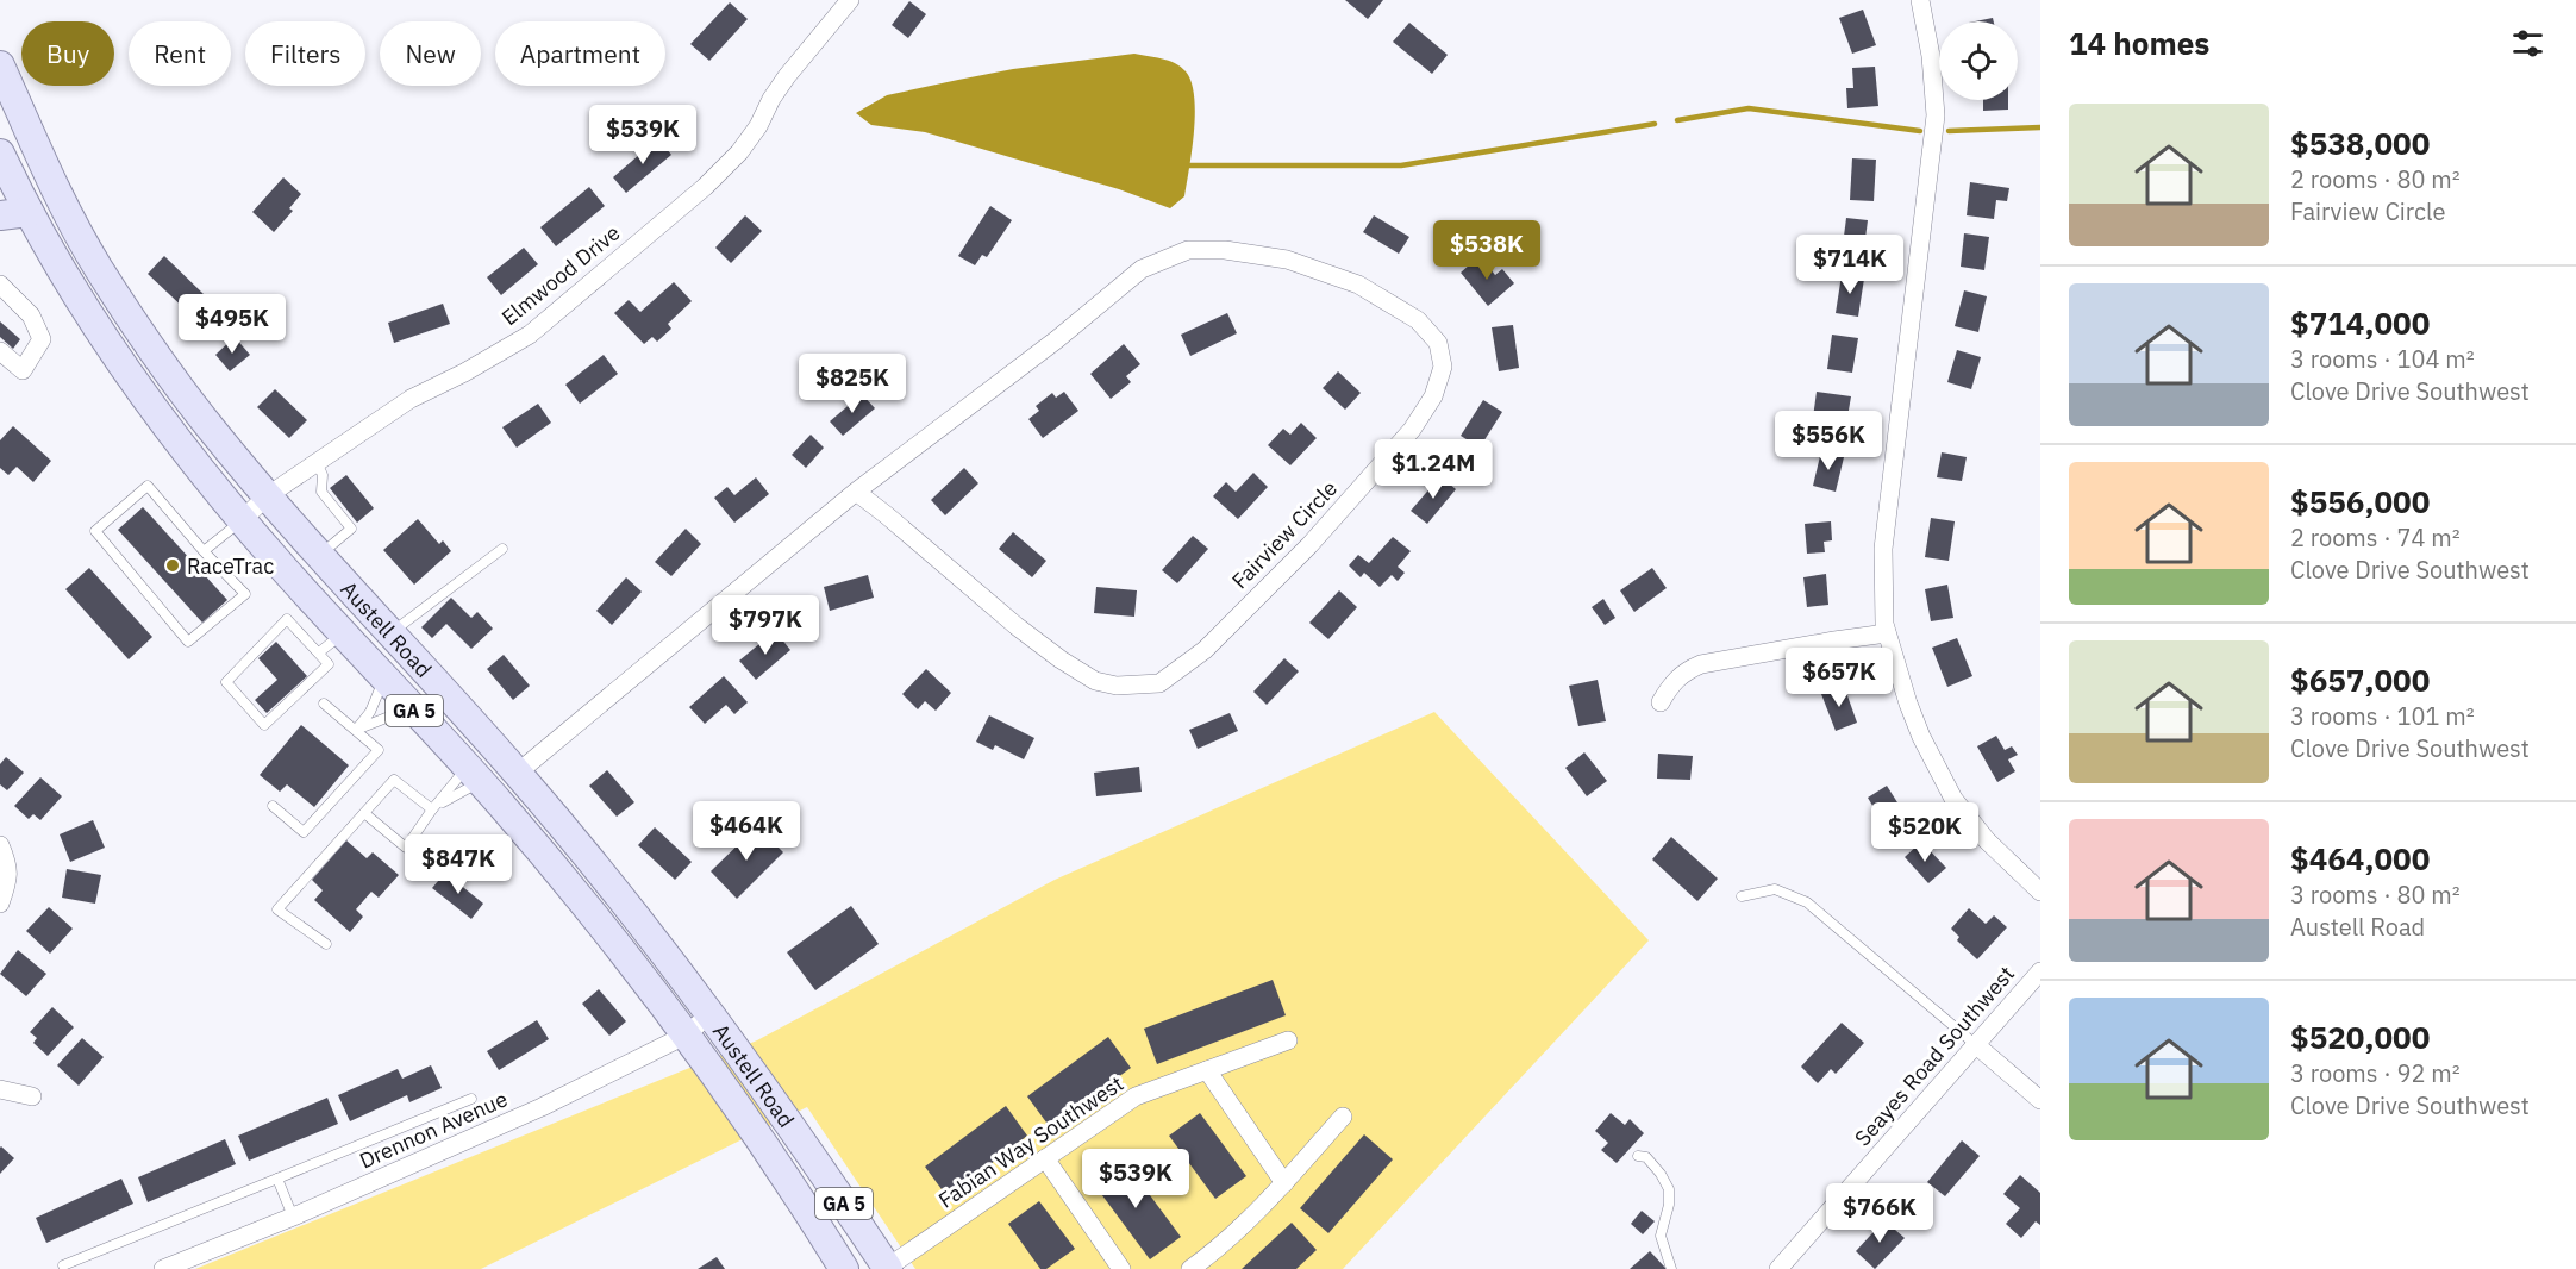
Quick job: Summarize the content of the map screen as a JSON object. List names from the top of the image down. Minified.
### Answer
{"streets":{"main road":["Austell Road","GA 5"],"street":["Elmwood Drive","Fairview Circle","Seayes Road Southwest","Drennon Avenue","Fabian Way Southwest"]},"crossings":[["Elmwood Drive","Austell Road"],["Fairview Circle","Austell Road"],["Austell Road","Drennon Avenue"],["Austell Road","Fabian Way Southwest"]],"places":["RaceTrac"],"page":{"heading":"14 homes","chip":["Buy","Rent","Filters","New","Apartment"],"list":[{"name":"$538,000","note":"2 rooms · 80 m² · Fairview Circle"},{"name":"$714,000","note":"3 rooms · 104 m² · Clove Drive Southwest"},{"name":"$556,000","note":"2 rooms · 74 m² · Clove Drive Southwest"},{"name":"$657,000","note":"3 rooms · 101 m² · Clove Drive Southwest"},{"name":"$464,000","note":"3 rooms · 80 m² · Austell Road"},{"name":"$520,000","note":"3 rooms · 92 m² · Clove Drive Southwest"}],"price":["$539K","$538K","$714K","$495K","$825K","$556K","$1.24M","$797K","$657K","$464K","$520K","$847K","$539K","$766K"]}}
